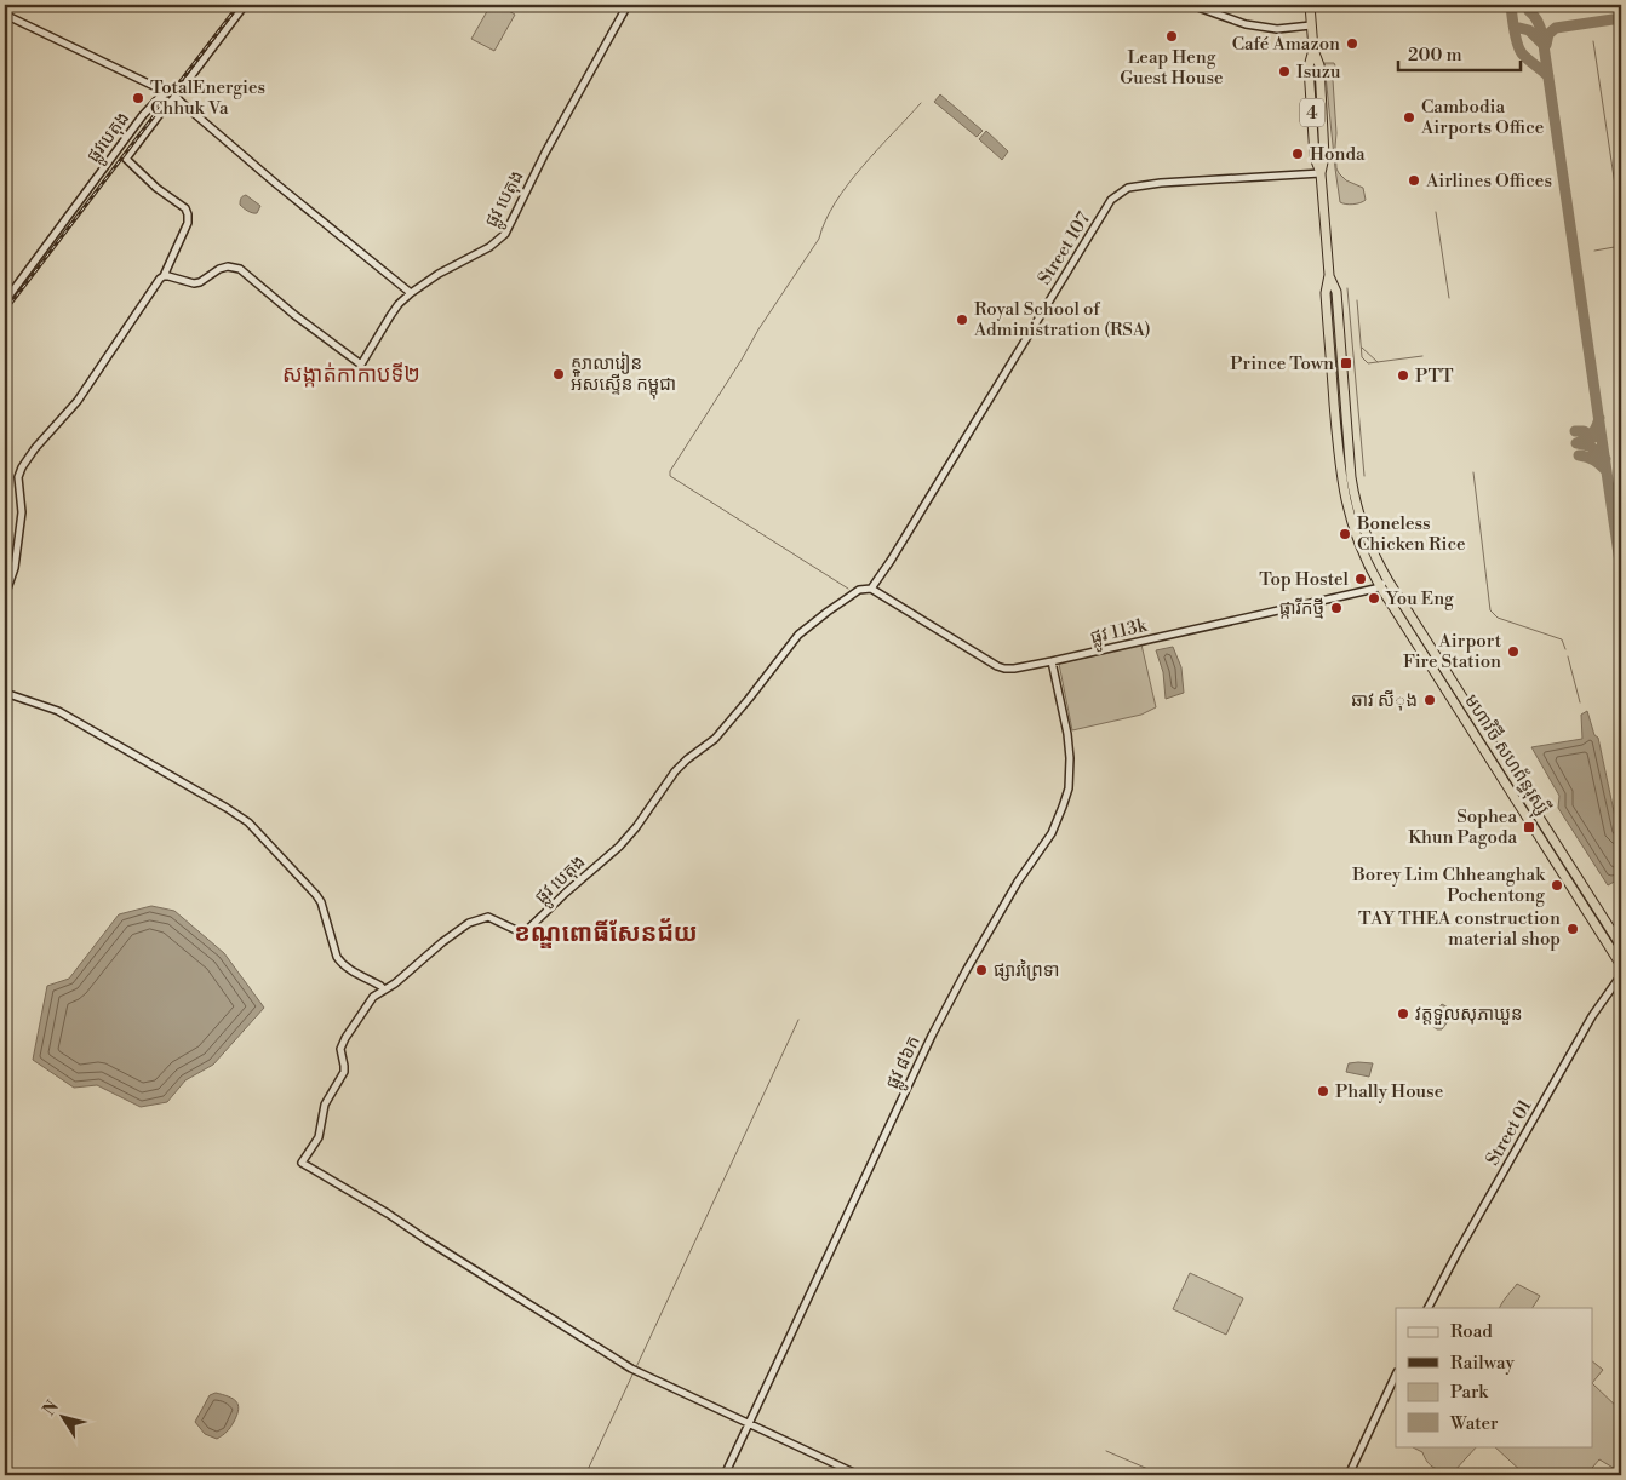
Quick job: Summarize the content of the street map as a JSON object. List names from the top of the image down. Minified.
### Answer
{"streets":{"highway":["4","មហាវិថី សហព័ន្ធរុស្ស៊ី"],"street":["ផ្លូវបេតុង","ផ្លូវ បេតុង","Street 107","ផ្លូវ 113k","ផ្លូវ ៨៦ក","Street 01"]},"crossings":[["ផ្លូវ បេតុង","Street 107"],["ផ្លូវ បេតុង","ផ្លូវ 113k"],["ផ្លូវ បេតុង","ផ្លូវ ៨៦ក"],["Street 107","ផ្លូវ 113k"],["Street 107","មហាវិថី សហព័ន្ធរុស្ស៊ី"],["ផ្លូវ 113k","មហាវិថី សហព័ន្ធរុស្ស៊ី"],["ផ្លូវ 113k","ផ្លូវ ៨៦ក"]],"districts":["សង្កាត់កាកាបទី២","ខណ្ឌពោធិ៍សែនជ័យ"],"places":{"other":["Leap Heng Guest House","Café Amazon","Isuzu","TotalEnergies Chhuk Va","Cambodia Airports Office","Honda","Airlines Offices","Royal School of Administration (RSA)","សាលារៀន អ៉ិសស្ទើន កម្ពុជា","PTT","Boneless Chicken Rice","Top Hostel","You Eng","ផ្ការីកថ្មី","Airport Fire Station","ឆាវ សីុង","Borey Lim Chheanghak Pochentong","TAY THEA construction material shop","ផ្សារព្រៃទា","វត្តទួលសុភាឃួន","Phally House"],"transit":["Prince Town","Sophea Khun Pagoda"]},"legend":["Road","Railway","Park","Water"],"scale_bar":"200 m","north":"top left"}
